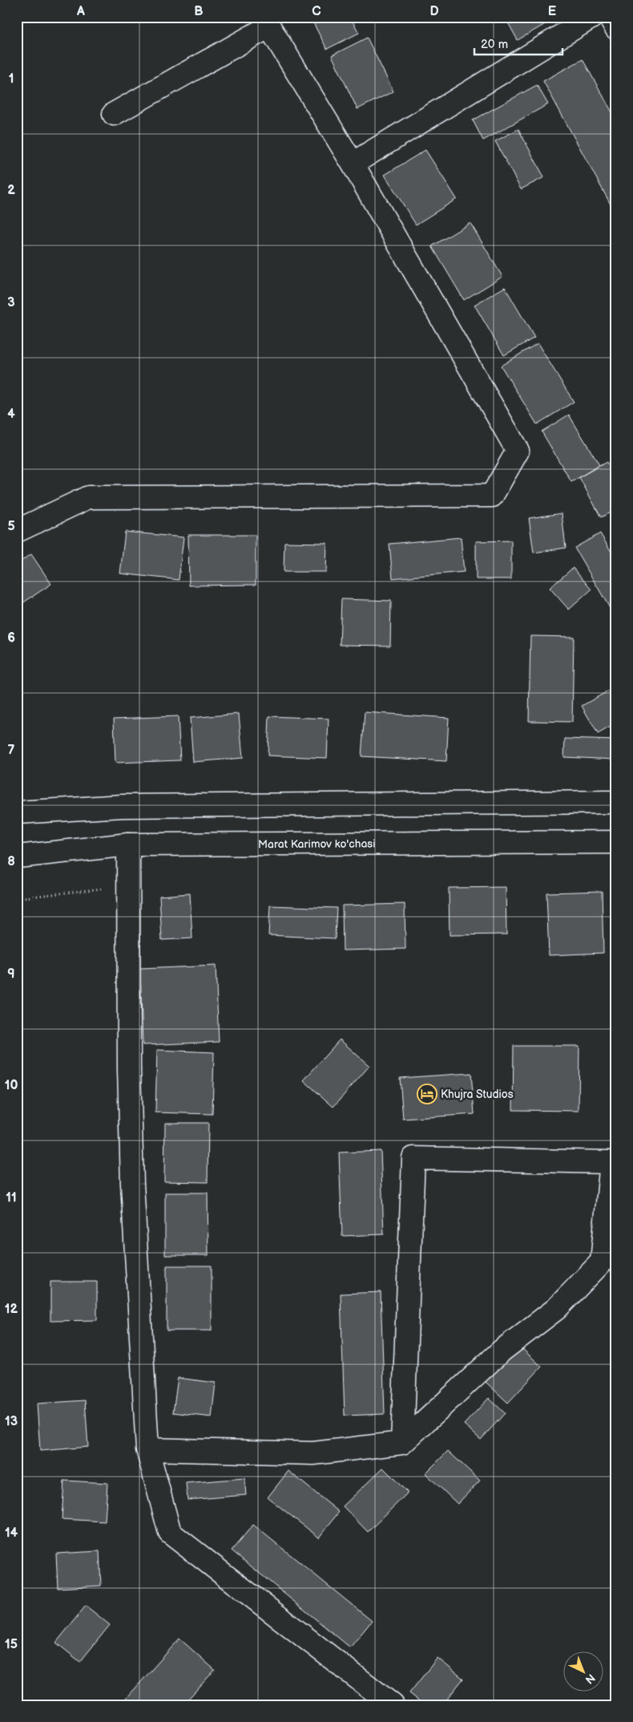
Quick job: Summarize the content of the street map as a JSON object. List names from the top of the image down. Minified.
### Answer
{"streets":{"main road":["Marat Karimov ko'chasi"]},"places":{"hotel":["Khujra Studios"]},"scale_bar":"20 m","north":"bottom right","grid":{"columns":["A","B","C","D","E"],"rows":["1","2","3","4","5","6","7","8","9","10","11","12","13","14","15"]}}
